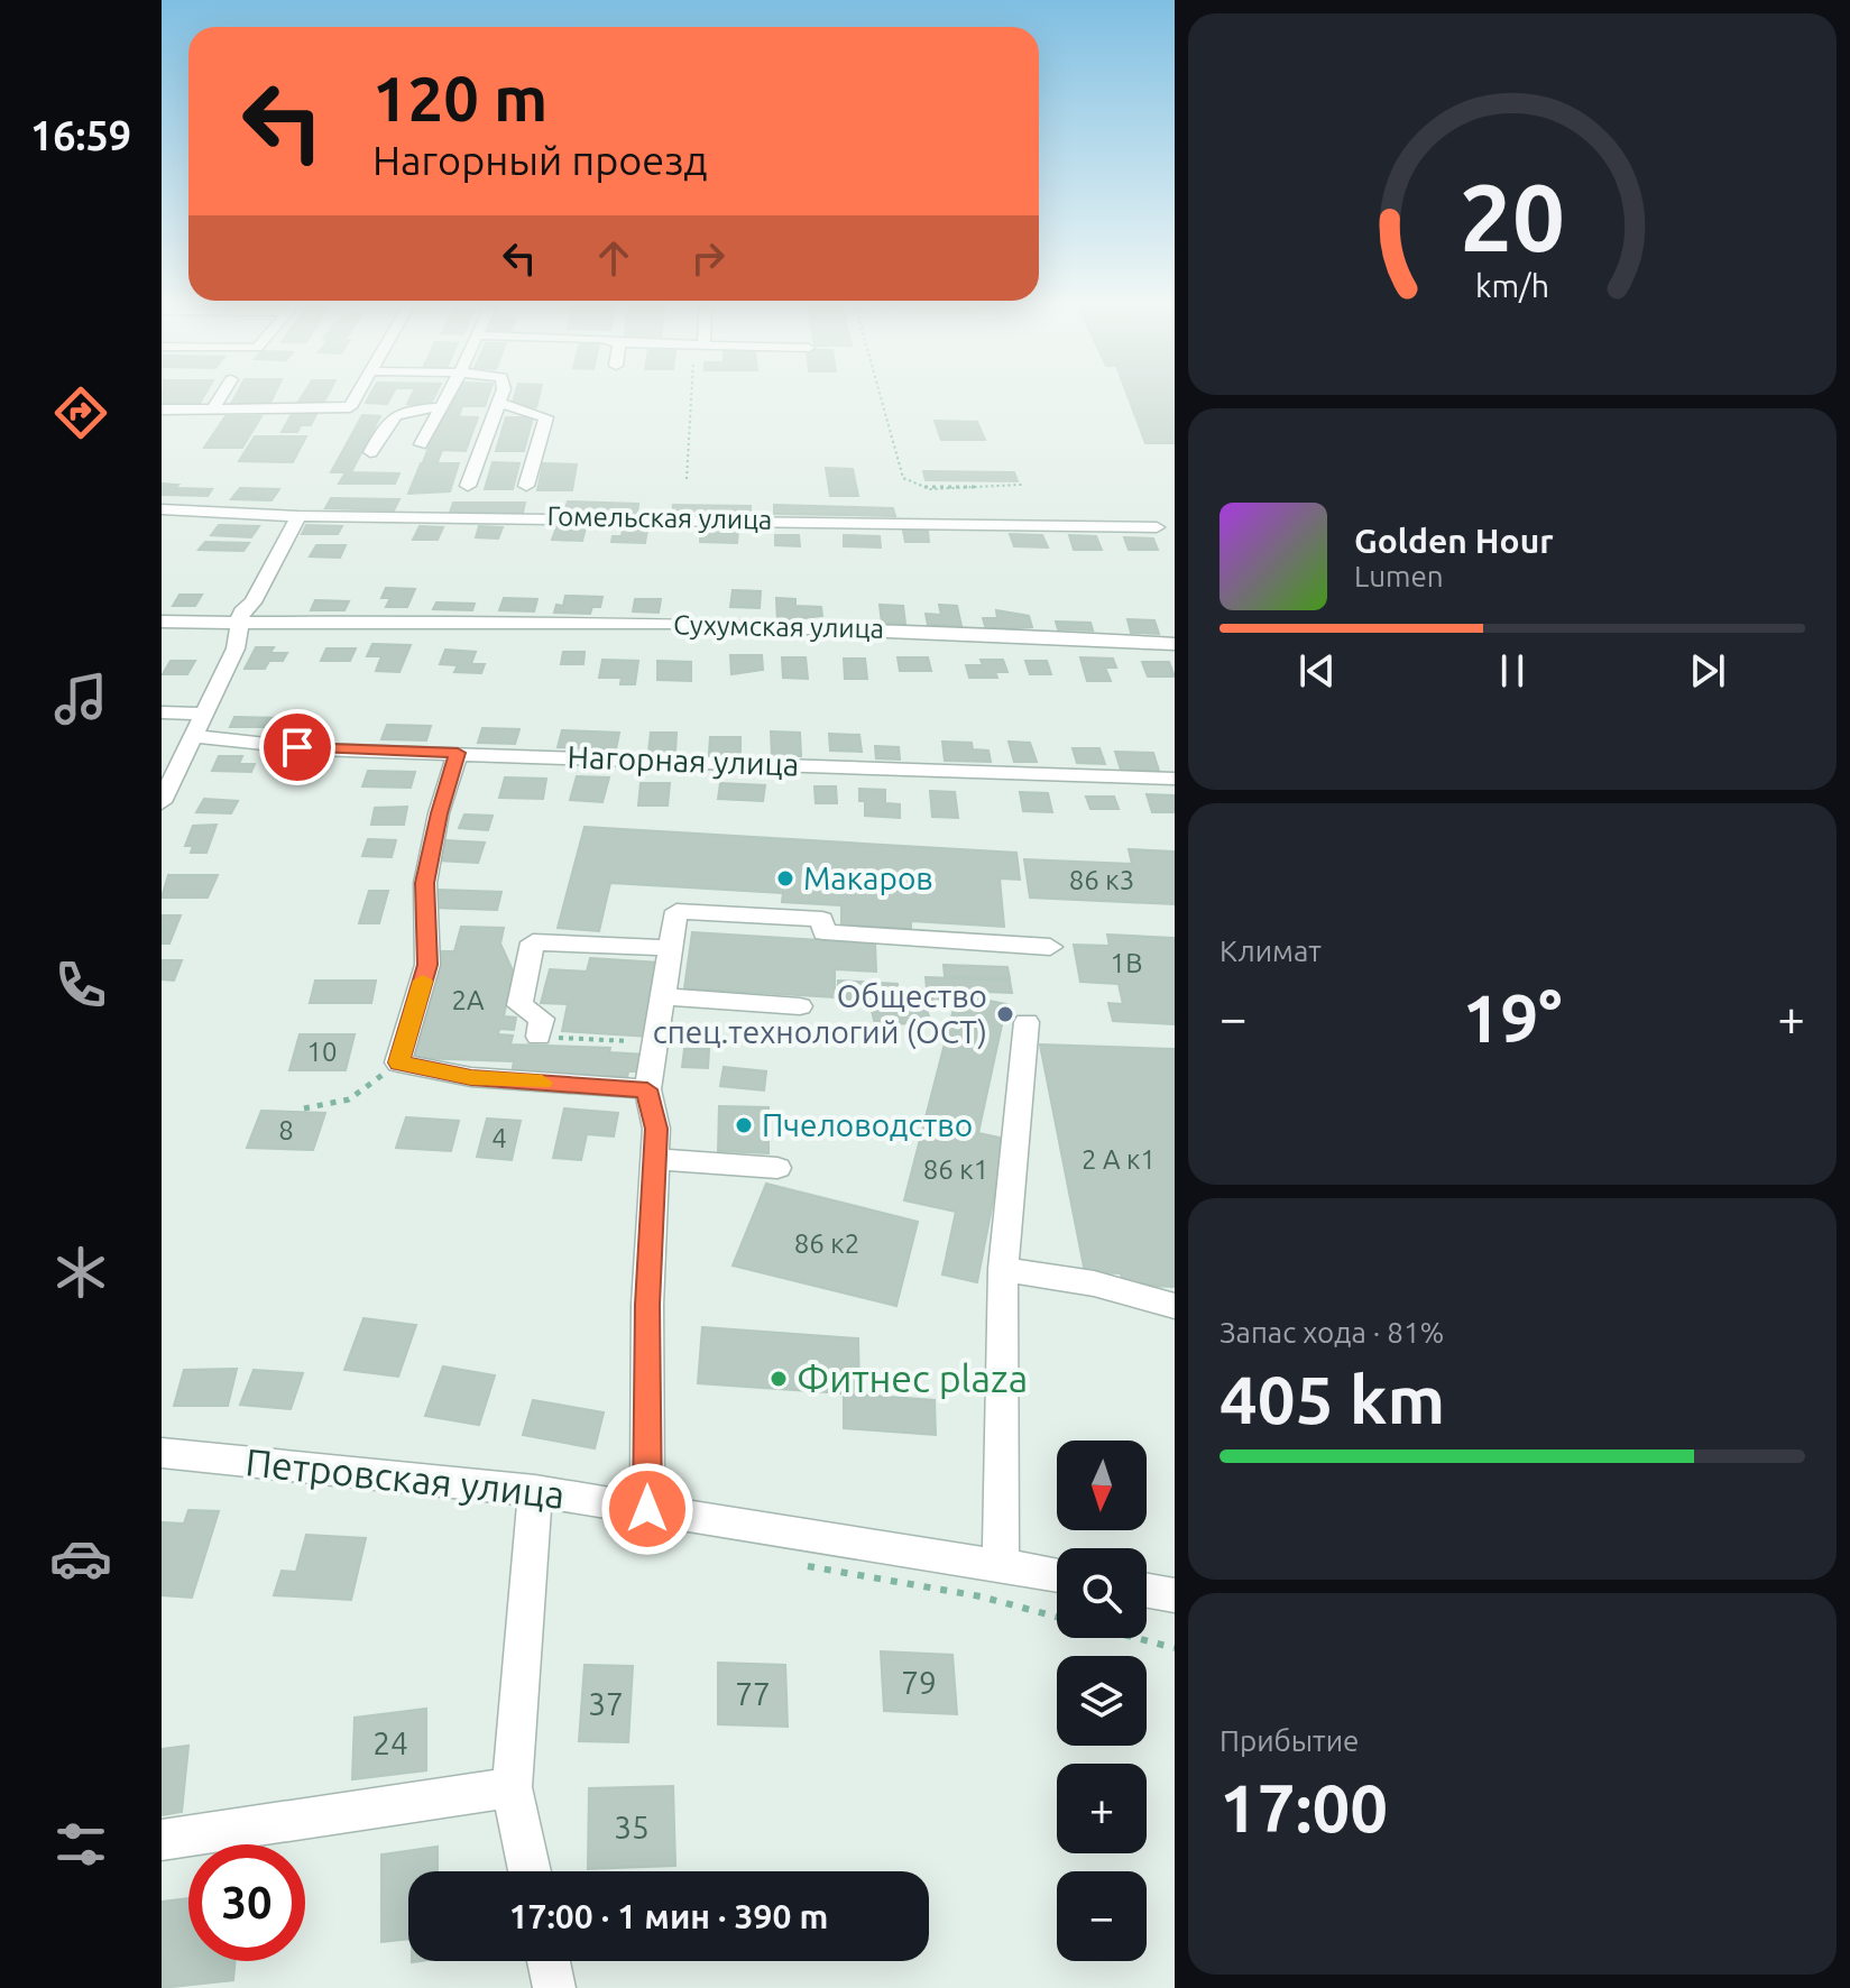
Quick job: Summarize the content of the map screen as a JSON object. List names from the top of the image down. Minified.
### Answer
{"streets":{"street":["Гомельская улица","Сухумская улица","Нагорная улица","Петровская улица"]},"places":["Макаров","Общество спец.технологий (ОСТ)","Пчеловодство","Фитнес plaza"],"house_numbers":["86 к3","1В","2А","10","8","4","2 А к1","86 к1","86 к2","79","77","37","24","35"],"north":"bottom","page":{"tabs":"16:59","turn":["120 m","Нагорный проезд"],"song":["Golden Hour","Lumen"],"tile":["Климат",["Запас хода · 81%","405 km"],["Прибытие","17:00"]],"heat":["−","19°","+"],"map_buttons":["+","−"],"limit":"30","trip":"17:00 · 1 мин · 390 m","gauge":["20","km/h"]}}
